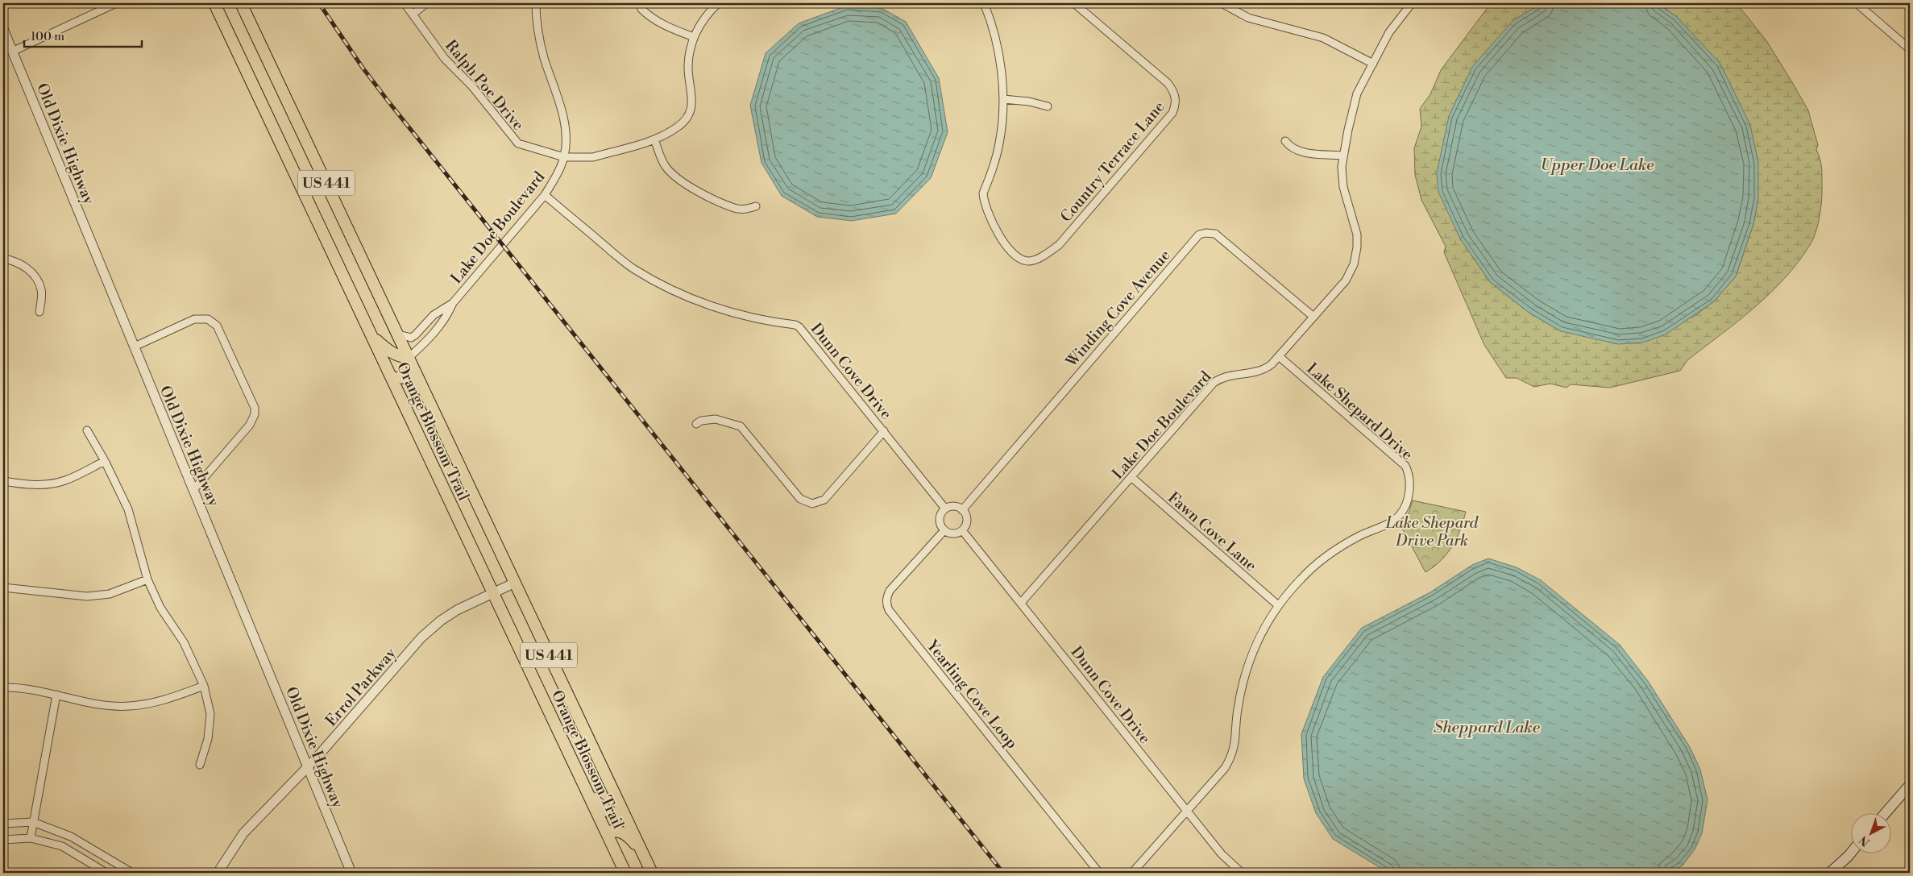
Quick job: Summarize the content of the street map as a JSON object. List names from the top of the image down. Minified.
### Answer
{"streets":{"main road":["US 441","Orange Blossom Trail"],"street":["Ralph Poe Drive","Old Dixie Highway","Country Terrace Lane","Lake Doe Boulevard","Winding Cove Avenue","Dunn Cove Drive","Lake Shepard Drive","Fawn Cove Lane","Errol Parkway","Yearling Cove Loop"]},"crossings":[["Ralph Poe Drive","Lake Doe Boulevard"],["Old Dixie Highway","Errol Parkway"],["Lake Doe Boulevard","Winding Cove Avenue"],["Lake Doe Boulevard","Dunn Cove Drive"],["Lake Doe Boulevard","Lake Shepard Drive"],["Lake Doe Boulevard","Orange Blossom Trail"],["Lake Doe Boulevard","Fawn Cove Lane"],["Winding Cove Avenue","Dunn Cove Drive"],["Winding Cove Avenue","Yearling Cove Loop"],["Dunn Cove Drive","Lake Shepard Drive"],["Dunn Cove Drive","Yearling Cove Loop"],["Lake Shepard Drive","Fawn Cove Lane"],["Orange Blossom Trail","Errol Parkway"]],"water":["Upper Doe Lake","Sheppard Lake"],"parks":["Lake Shepard Drive Park"],"scale_bar":"100 m","north":"bottom left"}
